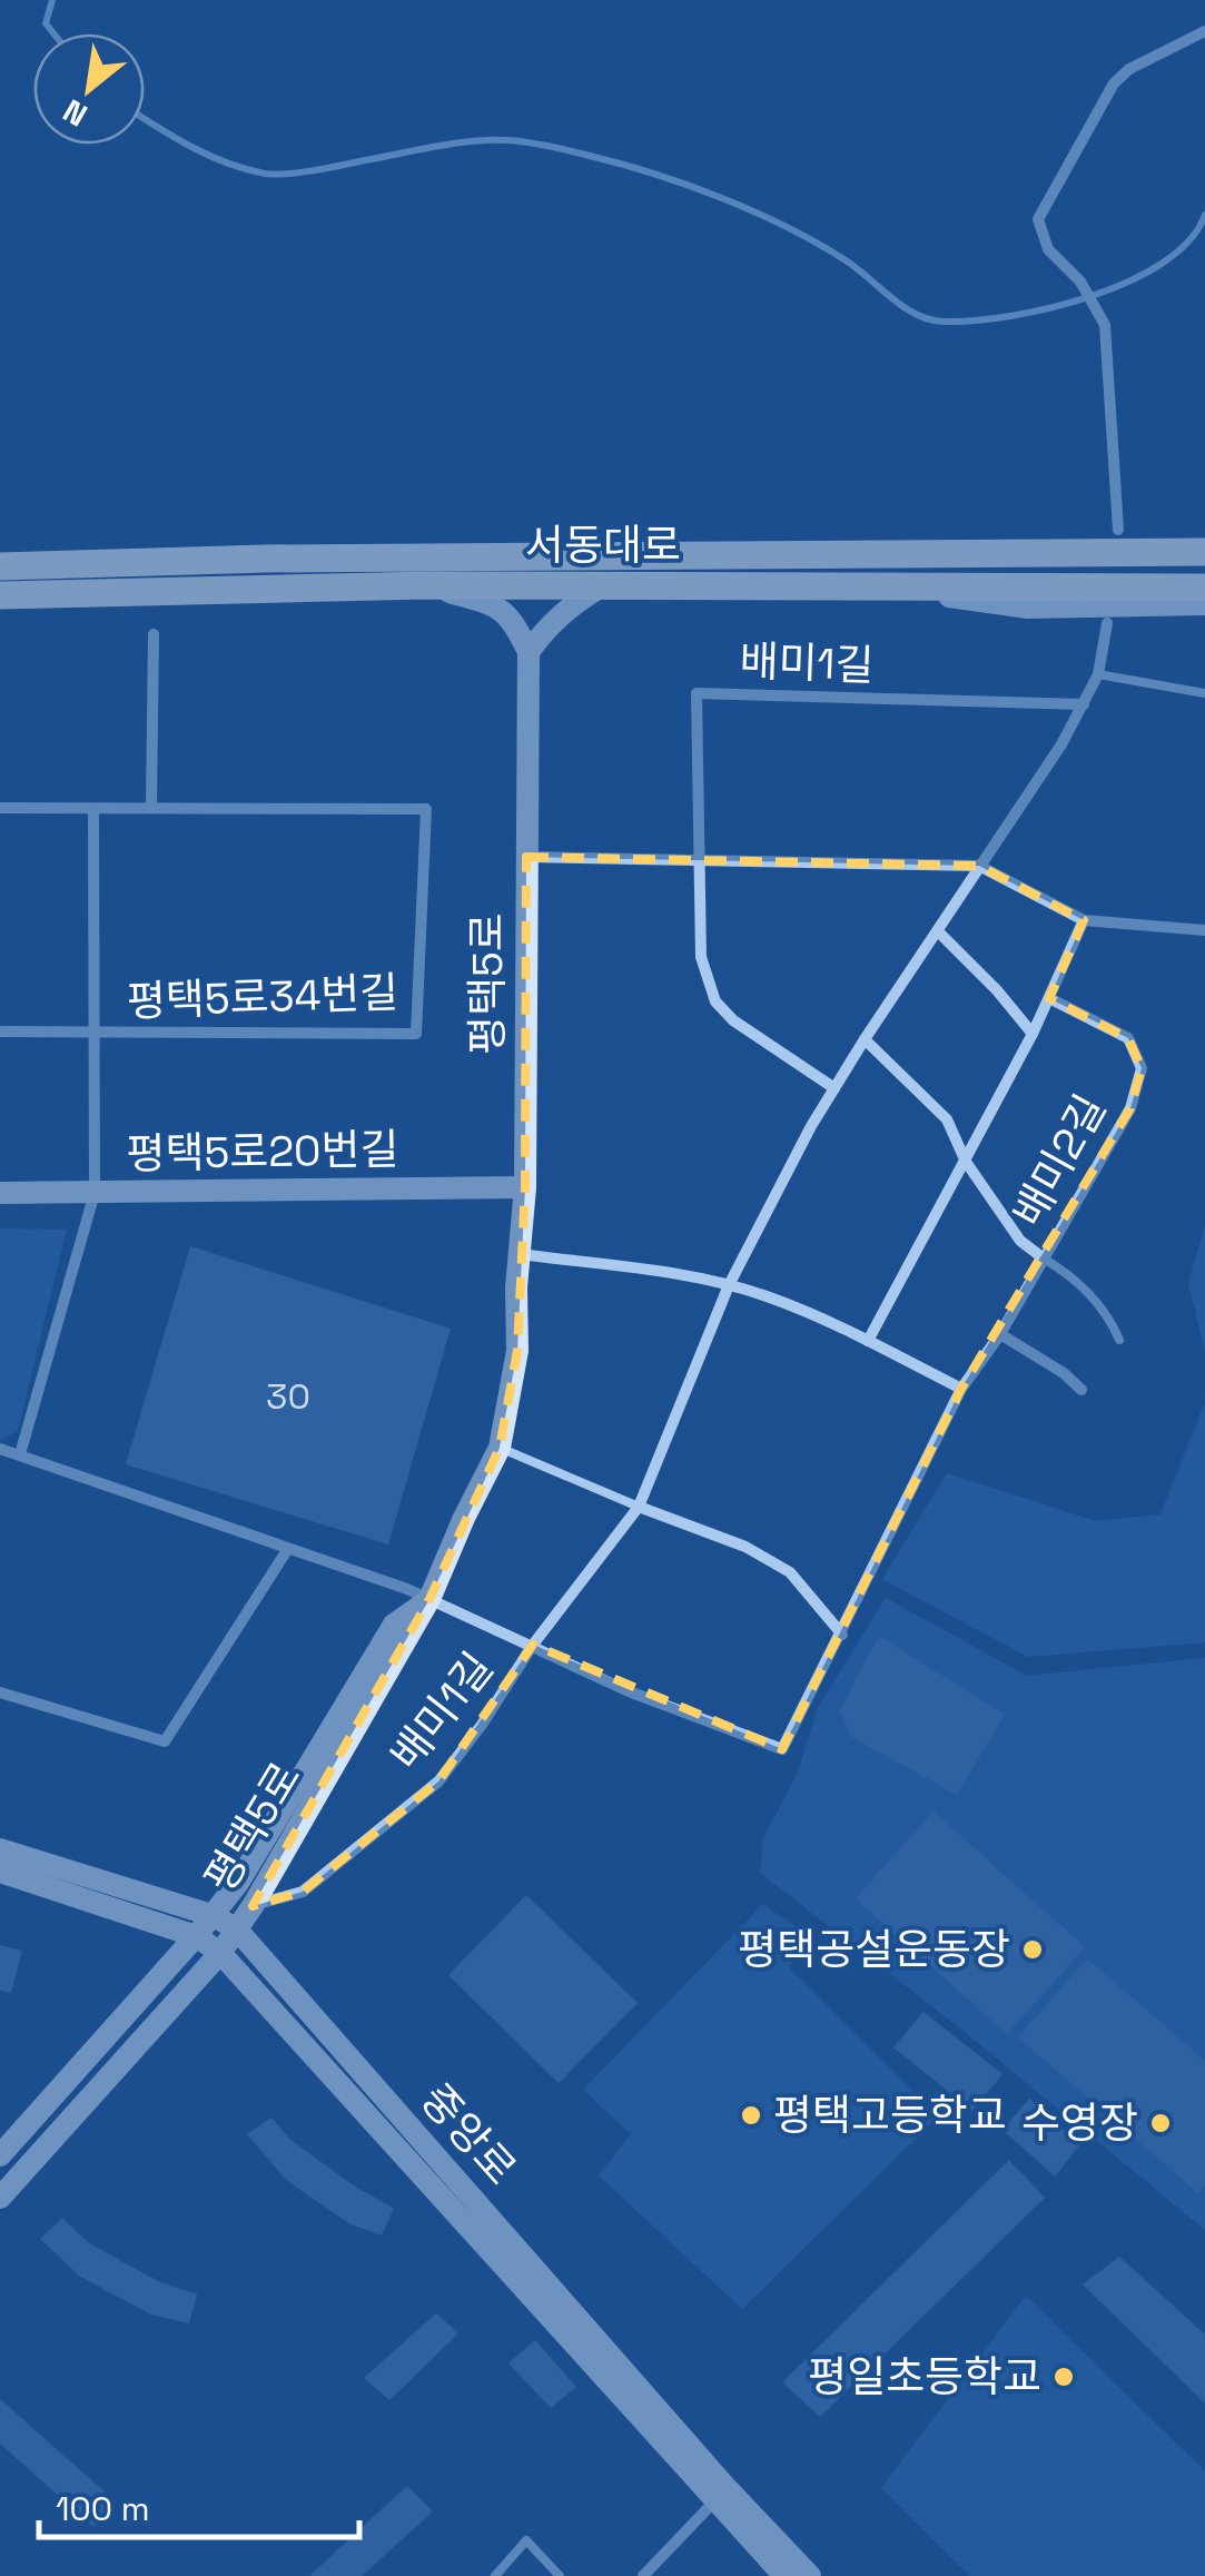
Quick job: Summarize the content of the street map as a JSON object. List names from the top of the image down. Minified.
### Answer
{"streets":{"main road":["서동대로"],"street":["배미1길","평택5로","평택5로34번길","평택5로20번길","배미2길","중앙로"]},"crossings":[["배미1길","평택5로"],["배미1길","배미2길"],["평택5로","평택5로20번길"],["평택5로","중앙로"]],"places":["평택공설운동장","평택고등학교","수영장","평일초등학교"],"house_numbers":["30"],"scale_bar":"100 m","north":"bottom left"}
